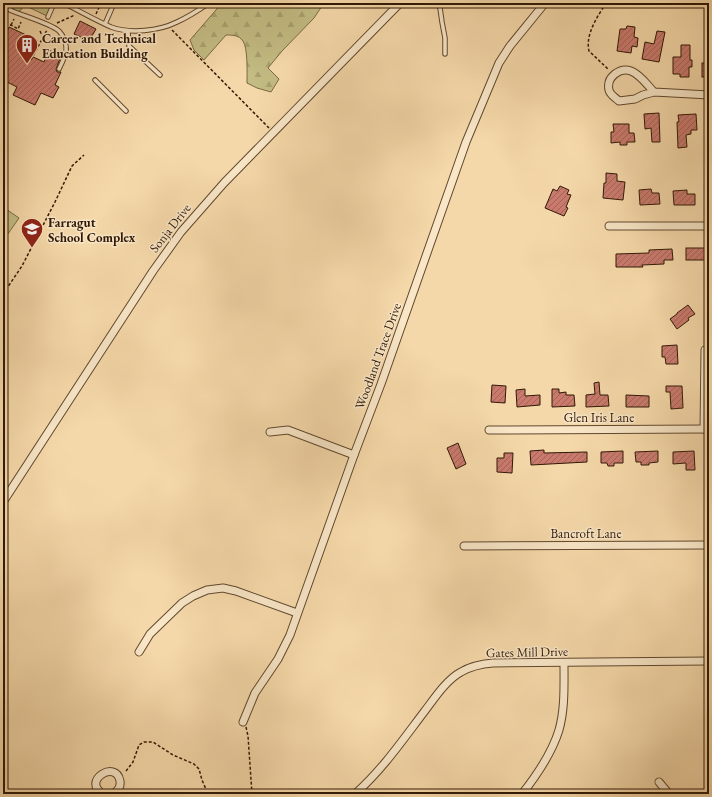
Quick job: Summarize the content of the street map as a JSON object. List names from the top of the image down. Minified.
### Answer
{"streets":{"street":["Sonja Drive","Woodland Trace Drive","Glen Iris Lane","Bancroft Lane","Gates Mill Drive"]},"places":{"building":["Career and Technical Education Building"],"school or university":["Farragut School Complex"]}}
